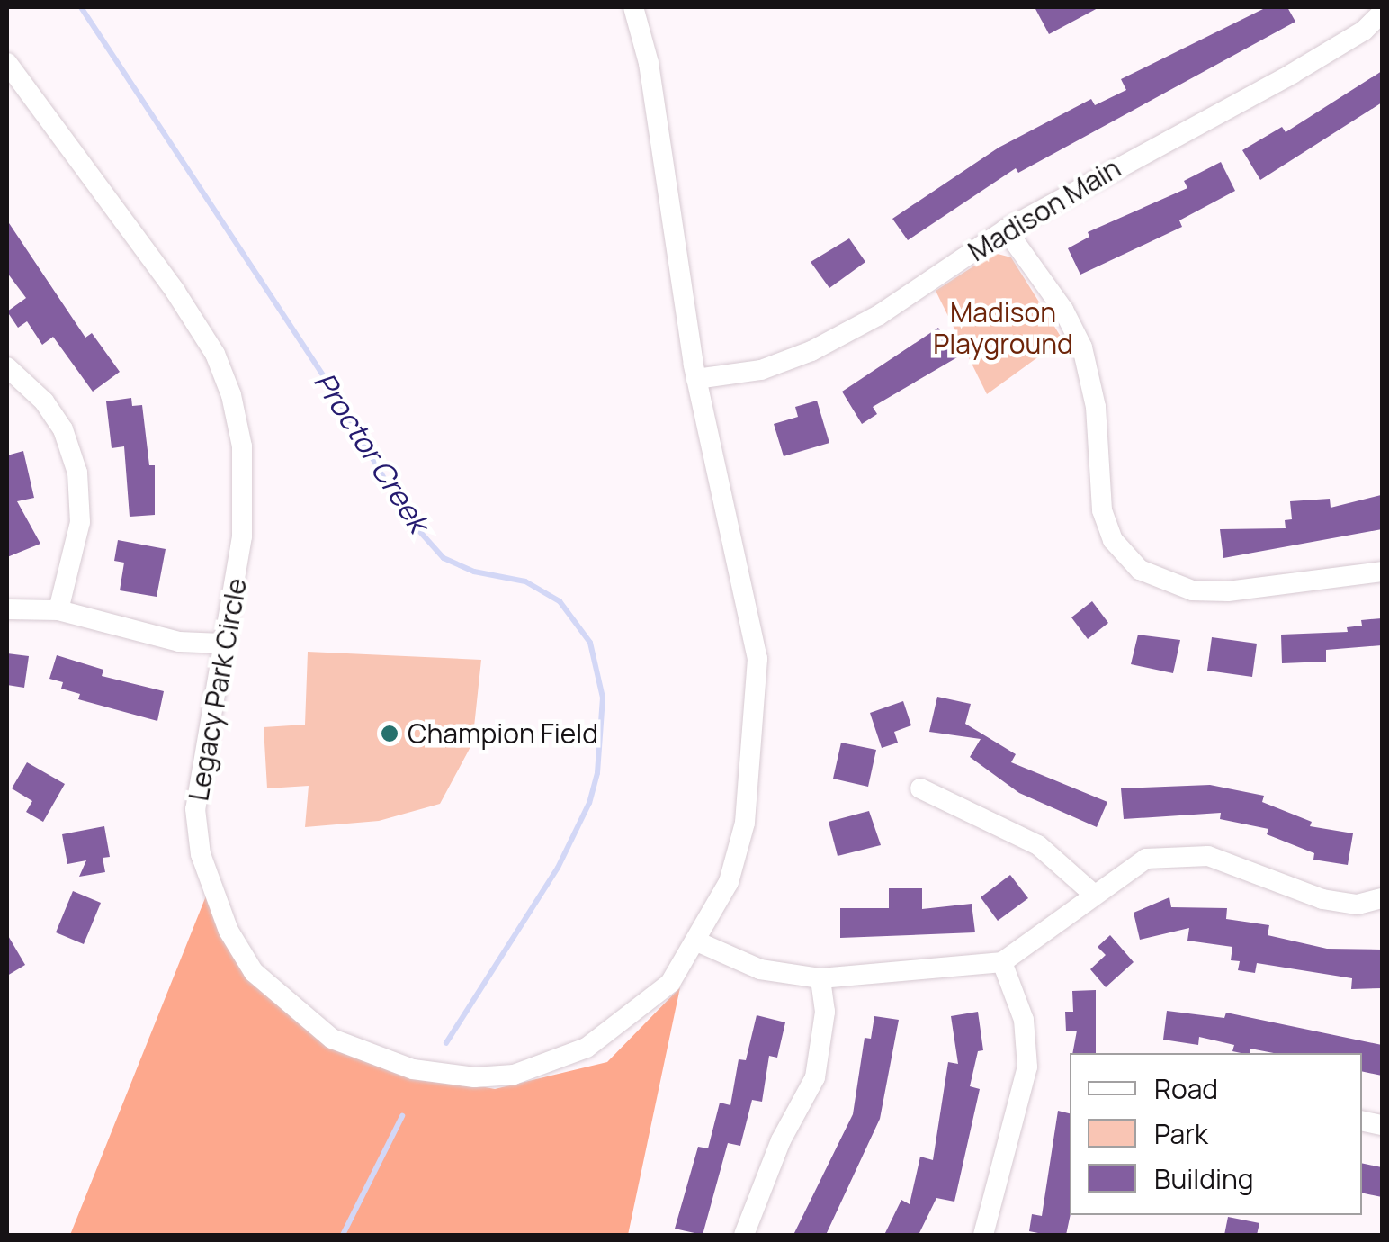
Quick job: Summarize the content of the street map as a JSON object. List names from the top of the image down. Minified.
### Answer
{"streets":{"street":["Madison Main","Legacy Park Circle"]},"crossings":[["Madison Main","Legacy Park Circle"]],"water":["Proctor Creek"],"parks":["Madison Playground"],"places":["Champion Field"],"legend":["Road","Park","Building"]}
